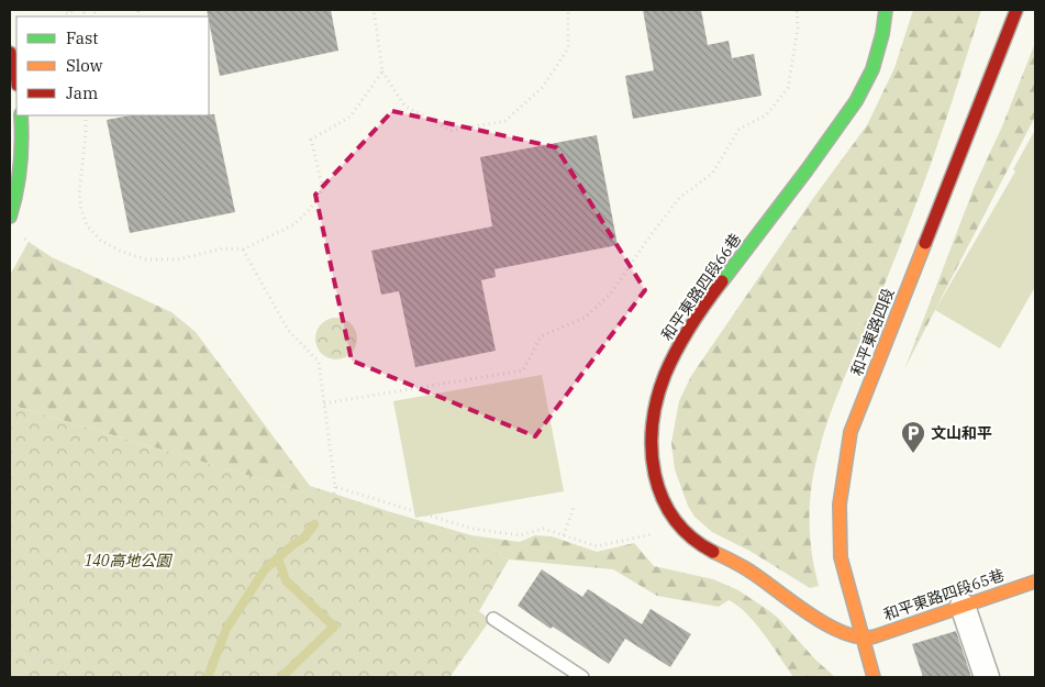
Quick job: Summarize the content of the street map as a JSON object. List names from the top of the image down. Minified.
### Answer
{"streets":{"street":["和平東路四段66巷","和平東路四段","和平東路四段65巷"]},"crossings":[["和平東路四段66巷","和平東路四段"],["和平東路四段66巷","和平東路四段65巷"],["和平東路四段","和平東路四段65巷"]],"parks":["140高地公園"],"places":{"parking":["文山和平"]},"legend":["Fast","Slow","Jam"]}
